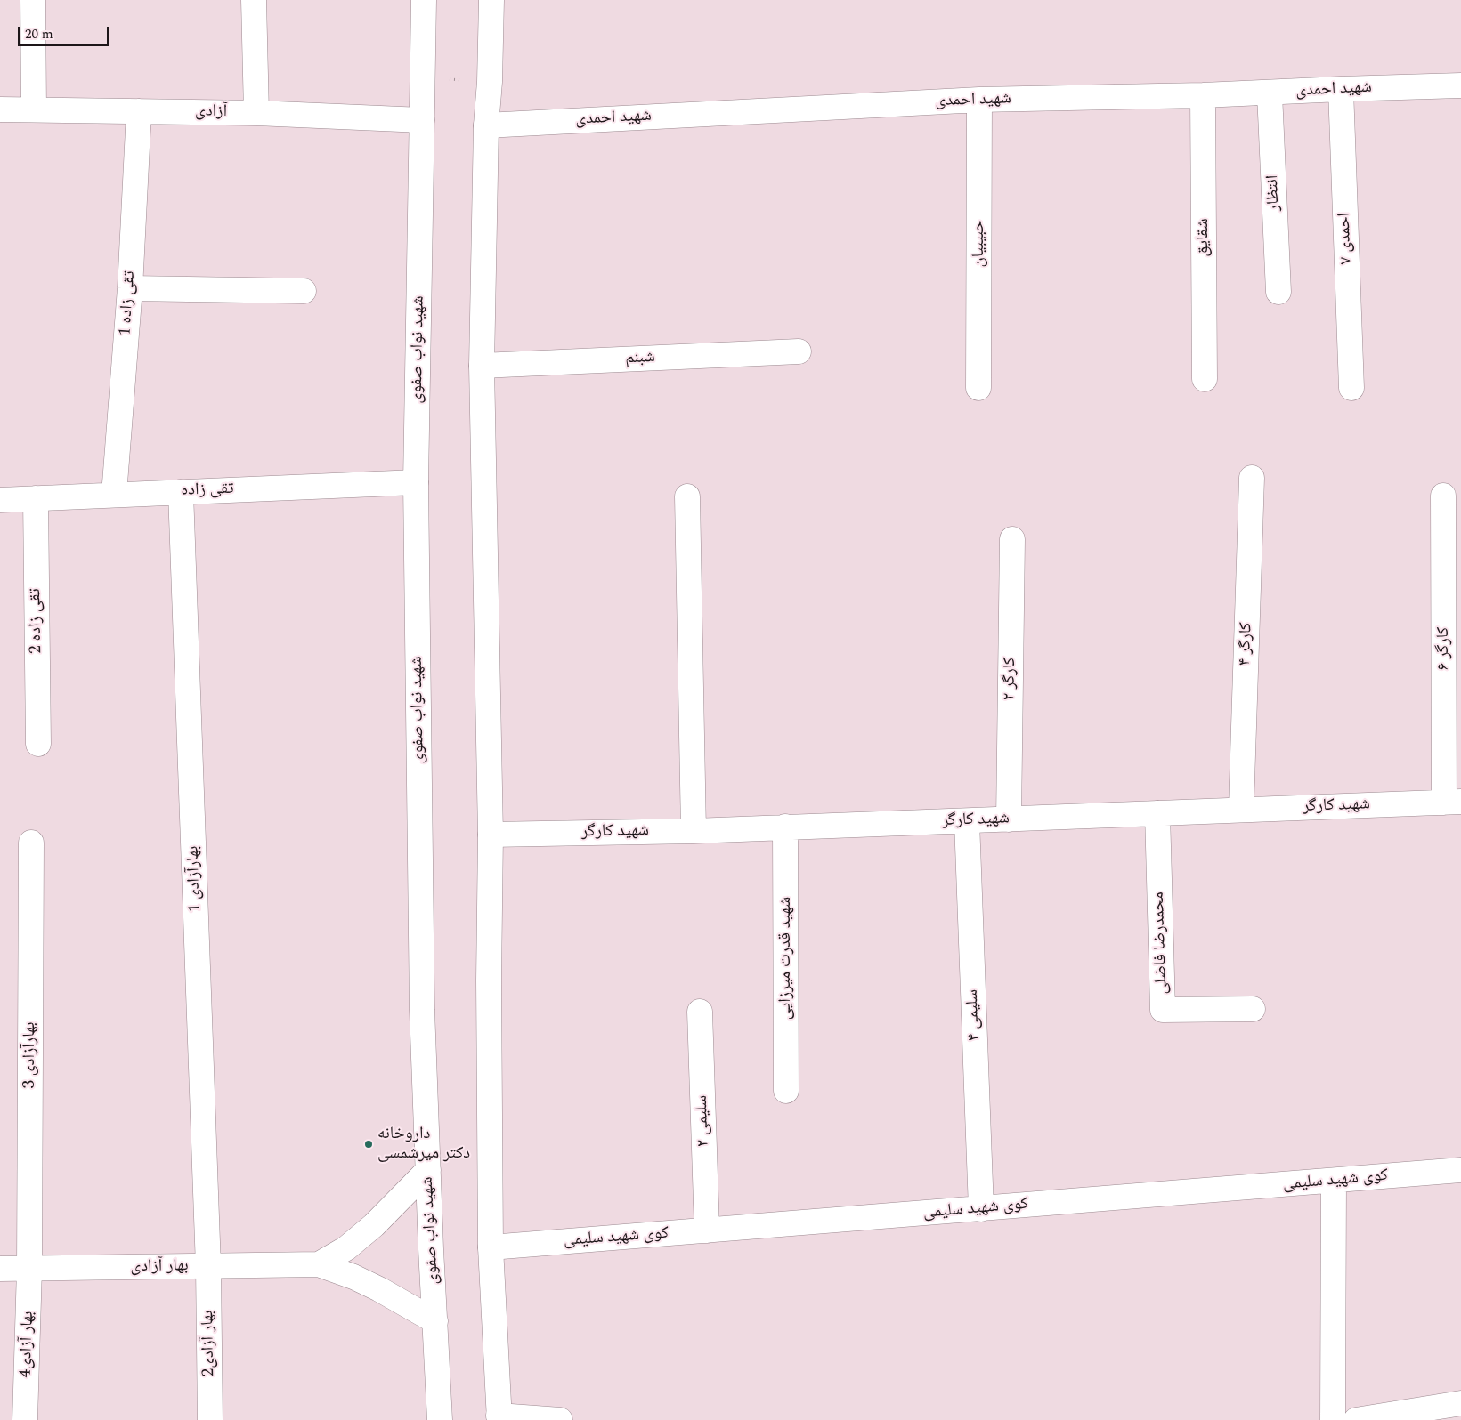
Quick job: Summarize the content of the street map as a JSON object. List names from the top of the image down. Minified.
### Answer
{"streets":{"street":["شهید احمدی","آزادی","انتظار","شقایق","احمدی ۷","حبیبیان","تقی زاده 1","شهید نواب صفوی","شبنم","تقی زاده","تقی زاده 2","کارگر ۴","کارگر ۶","کارگر ۲","شهید کارگر","بهارآزادی 1","محمدرضا فاضلی","شهید قدرت میرزایی","سلیمی ۴","بهارآزادی 3","سلیمی ۲","کوی شهید سلیمی","بهار آزادی","بهار آزادی2","بهار آزادی4"]},"crossings":[["شهید احمدی","انتظار"],["شهید احمدی","شقایق"],["شهید احمدی","احمدی ۷"],["شهید احمدی","حبیبیان"],["آزادی","تقی زاده 1"],["آزادی","شهید نواب صفوی"],["تقی زاده 1","تقی زاده"],["شهید نواب صفوی","تقی زاده"],["شهید نواب صفوی","بهار آزادی"],["تقی زاده","تقی زاده 2"],["تقی زاده","بهارآزادی 1"],["کارگر ۴","شهید کارگر"],["کارگر ۶","شهید کارگر"],["کارگر ۲","شهید کارگر"],["شهید کارگر","محمدرضا فاضلی"],["شهید کارگر","شهید قدرت میرزایی"],["شهید کارگر","سلیمی ۴"],["بهارآزادی 1","بهار آزادی"],["بهارآزادی 1","بهار آزادی2"],["سلیمی ۴","کوی شهید سلیمی"],["بهارآزادی 3","بهار آزادی"],["بهارآزادی 3","بهار آزادی4"],["سلیمی ۲","کوی شهید سلیمی"],["بهار آزادی","بهار آزادی2"],["بهار آزادی","بهار آزادی4"]],"places":["داروخانه دکتر میرشمسی"],"scale_bar":"20 m"}
